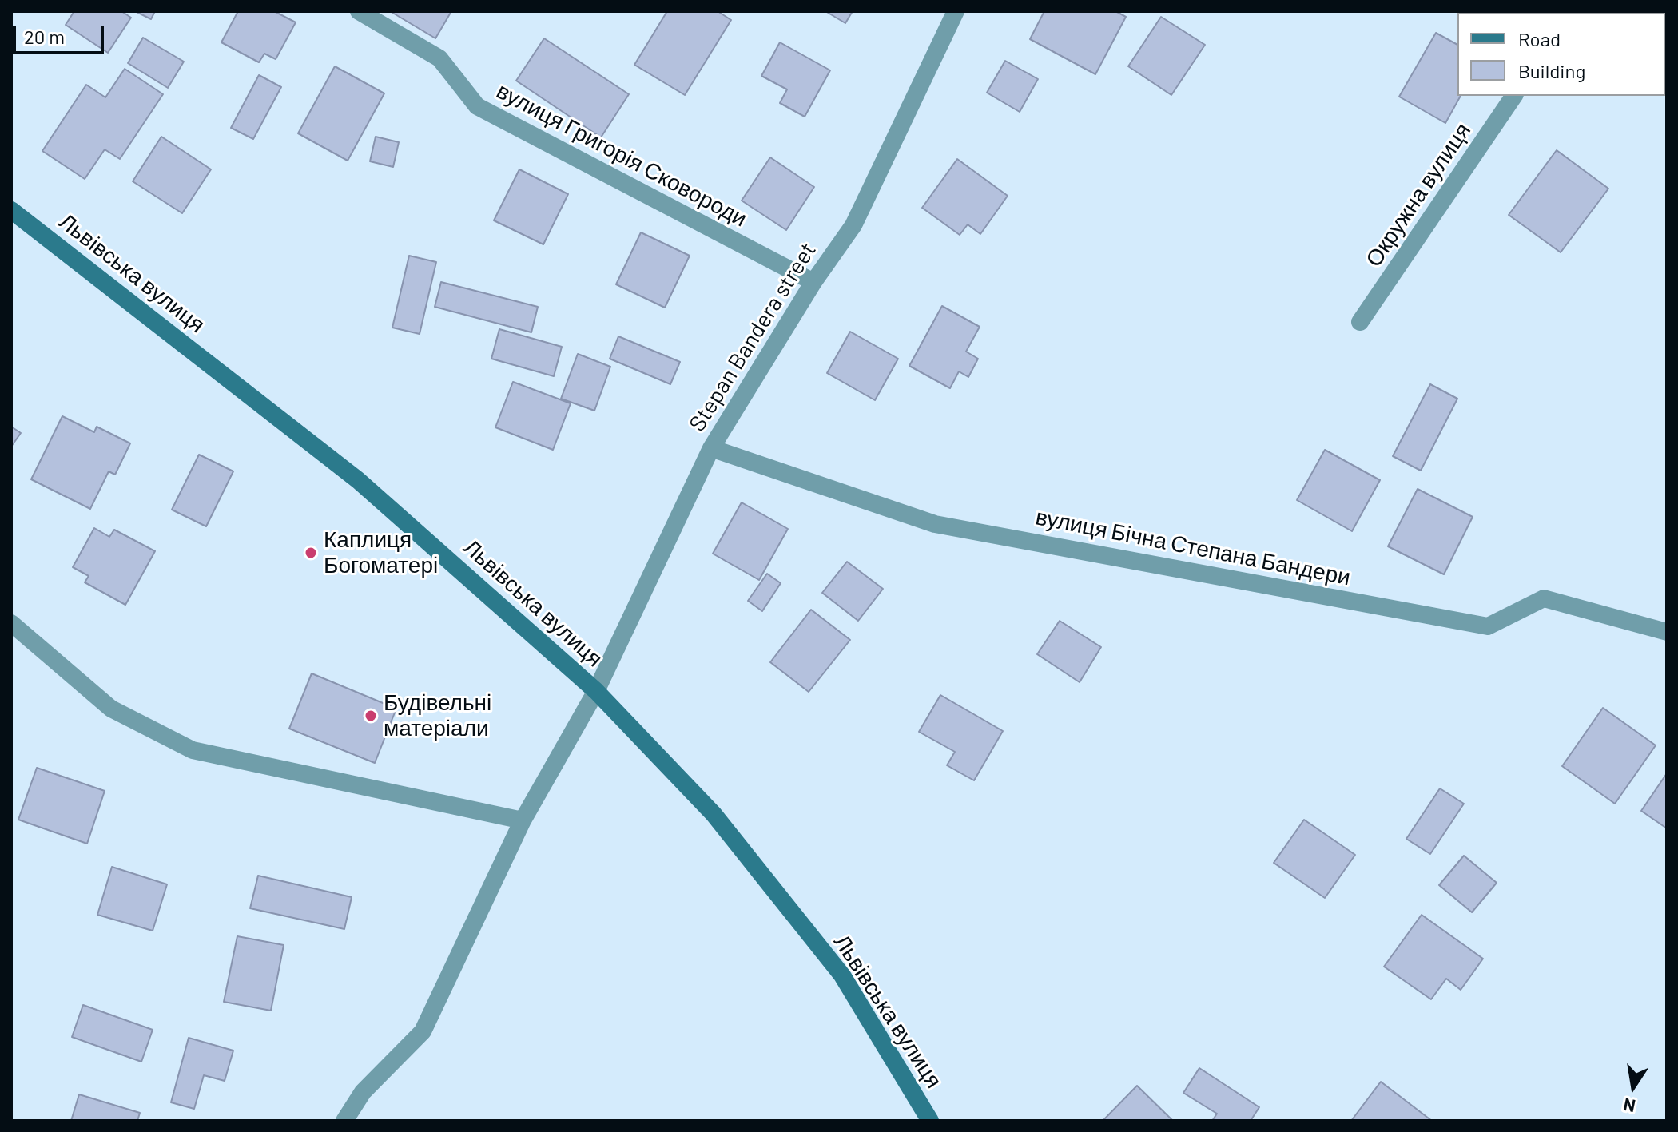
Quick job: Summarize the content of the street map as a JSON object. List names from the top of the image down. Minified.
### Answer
{"streets":{"main road":["Львівська вулиця"],"street":["вулиця Григорія Сковороди","Окружна вулиця","Stepan Bandera street","вулиця Бічна Степана Бандери"]},"crossings":[["вулиця Григорія Сковороди","Stepan Bandera street"],["Львівська вулиця","Stepan Bandera street"],["Stepan Bandera street","вулиця Бічна Степана Бандери"]],"places":["Каплиця Богоматері","Будівельні матеріали"],"legend":["Road","Building"],"scale_bar":"20 m","north":"bottom"}
